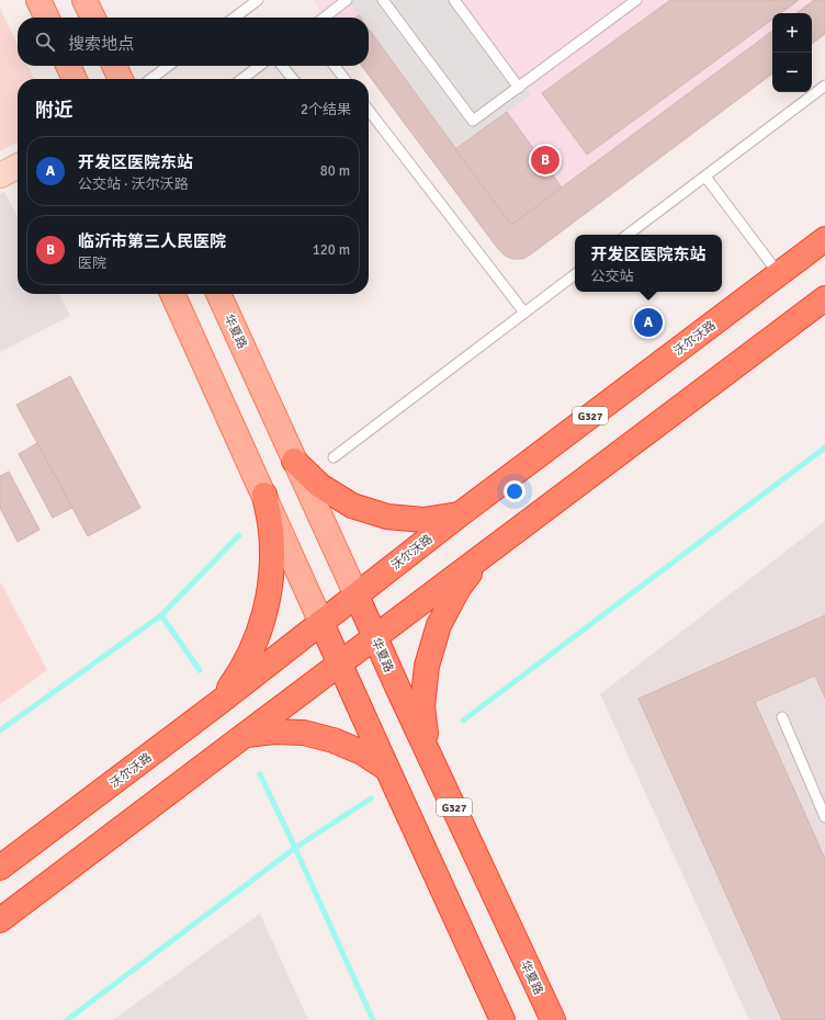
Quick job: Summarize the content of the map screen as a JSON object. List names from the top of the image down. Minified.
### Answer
{"streets":{"highway":["华夏路","沃尔沃路","G327"]},"crossings":[["华夏路","沃尔沃路"]],"page":{"map_buttons":["+","−"],"search":"搜索地点","heading":["附近","2个结果"],"list":[{"mark":"A","name":"开发区医院东站","note":"公交站 · 沃尔沃路","value":"80 m"},{"mark":"B","name":"临沂市第三人民医院","note":"医院","value":"120 m"}],"pins":["B","A"],"popup":["开发区医院东站","公交站"]}}
